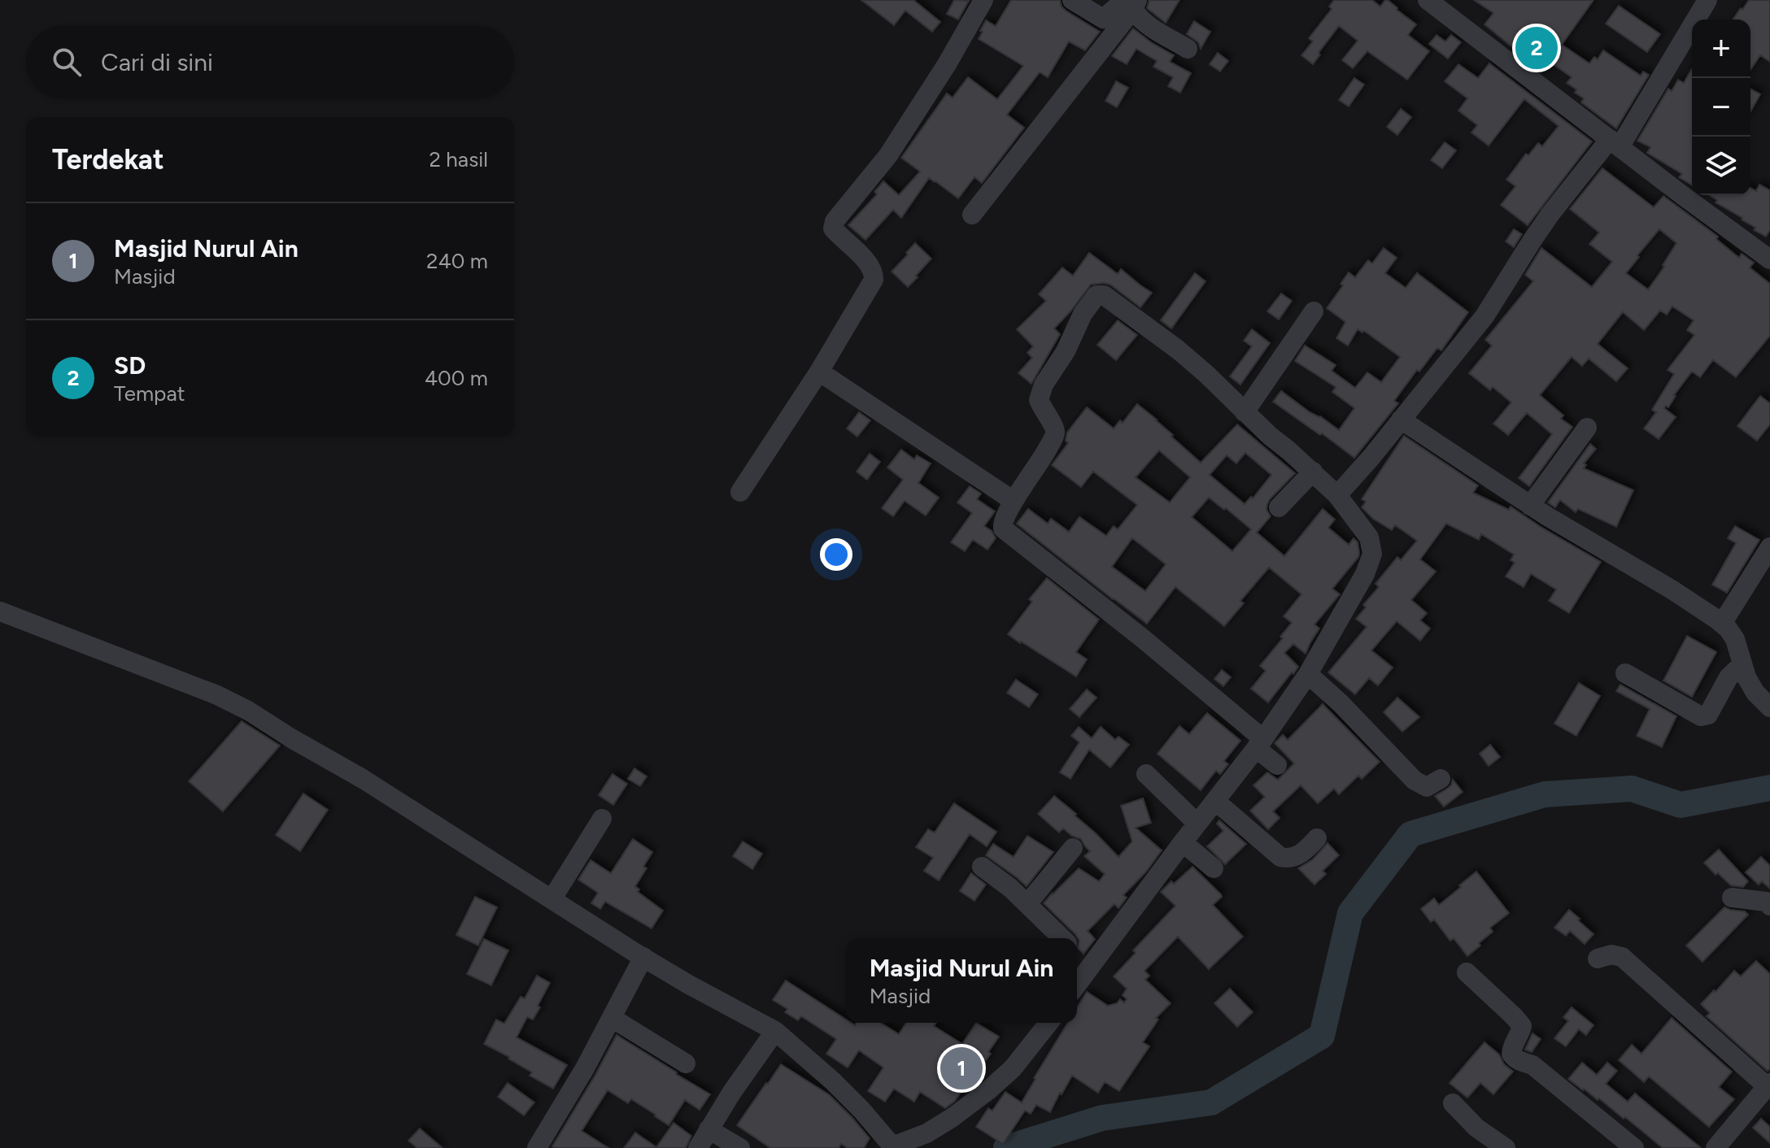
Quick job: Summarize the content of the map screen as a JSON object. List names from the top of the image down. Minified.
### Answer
{"page":{"map_buttons":["+","−"],"pins":["2","1"],"search":"Cari di sini","heading":["Terdekat","2 hasil"],"list":[{"mark":"1","name":"Masjid Nurul Ain","note":"Masjid","value":"240 m"},{"mark":"2","name":"SD","note":"Tempat","value":"400 m"}],"popup":["Masjid Nurul Ain","Masjid"]}}
